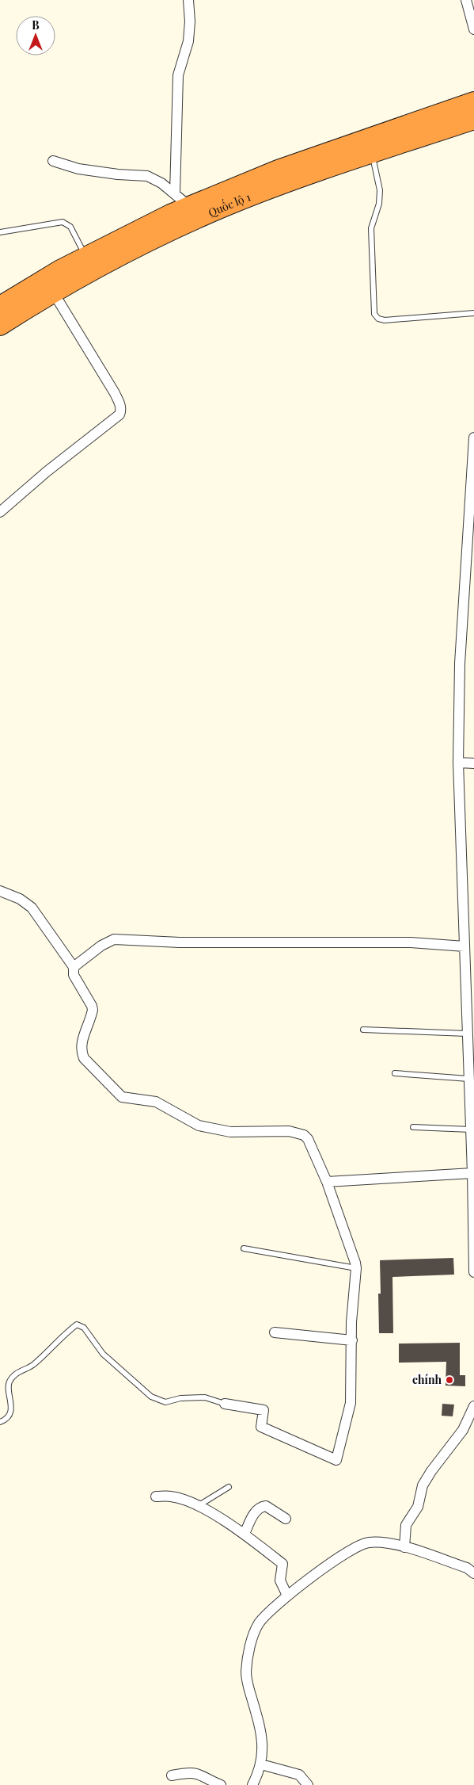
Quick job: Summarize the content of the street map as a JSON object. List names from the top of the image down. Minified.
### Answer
{"streets":{"highway":["Quốc lộ 1"]},"places":["chính"],"north":"top"}
